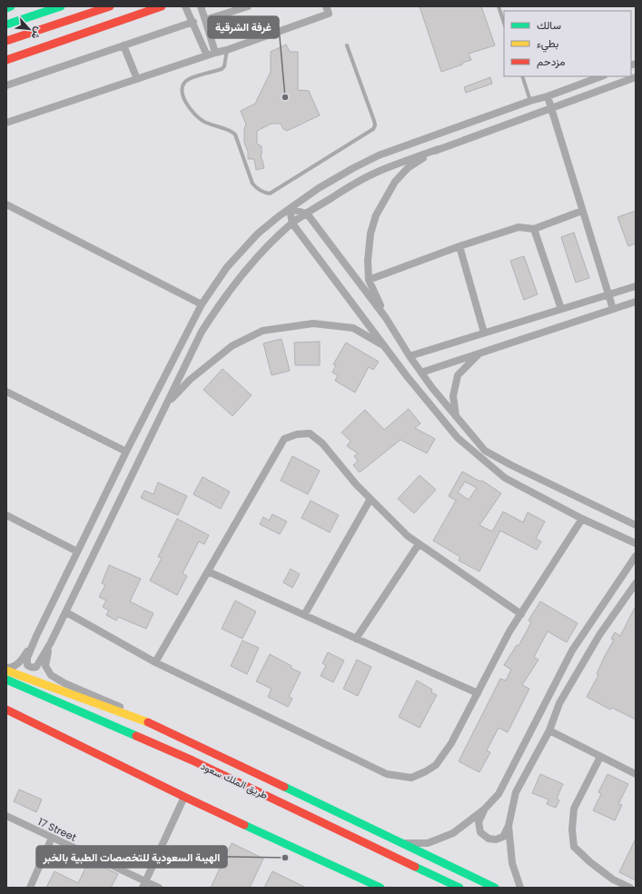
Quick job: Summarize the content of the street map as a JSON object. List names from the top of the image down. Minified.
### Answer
{"streets":{"main road":["طريق الملك سعود"],"street":["17 Street"]},"places":["غرفة الشرقية","الهيىة السعودية للتخصصات الطبية بالخبر"],"legend":["سالك","بطيء","مزدحم"],"north":"bottom right"}
